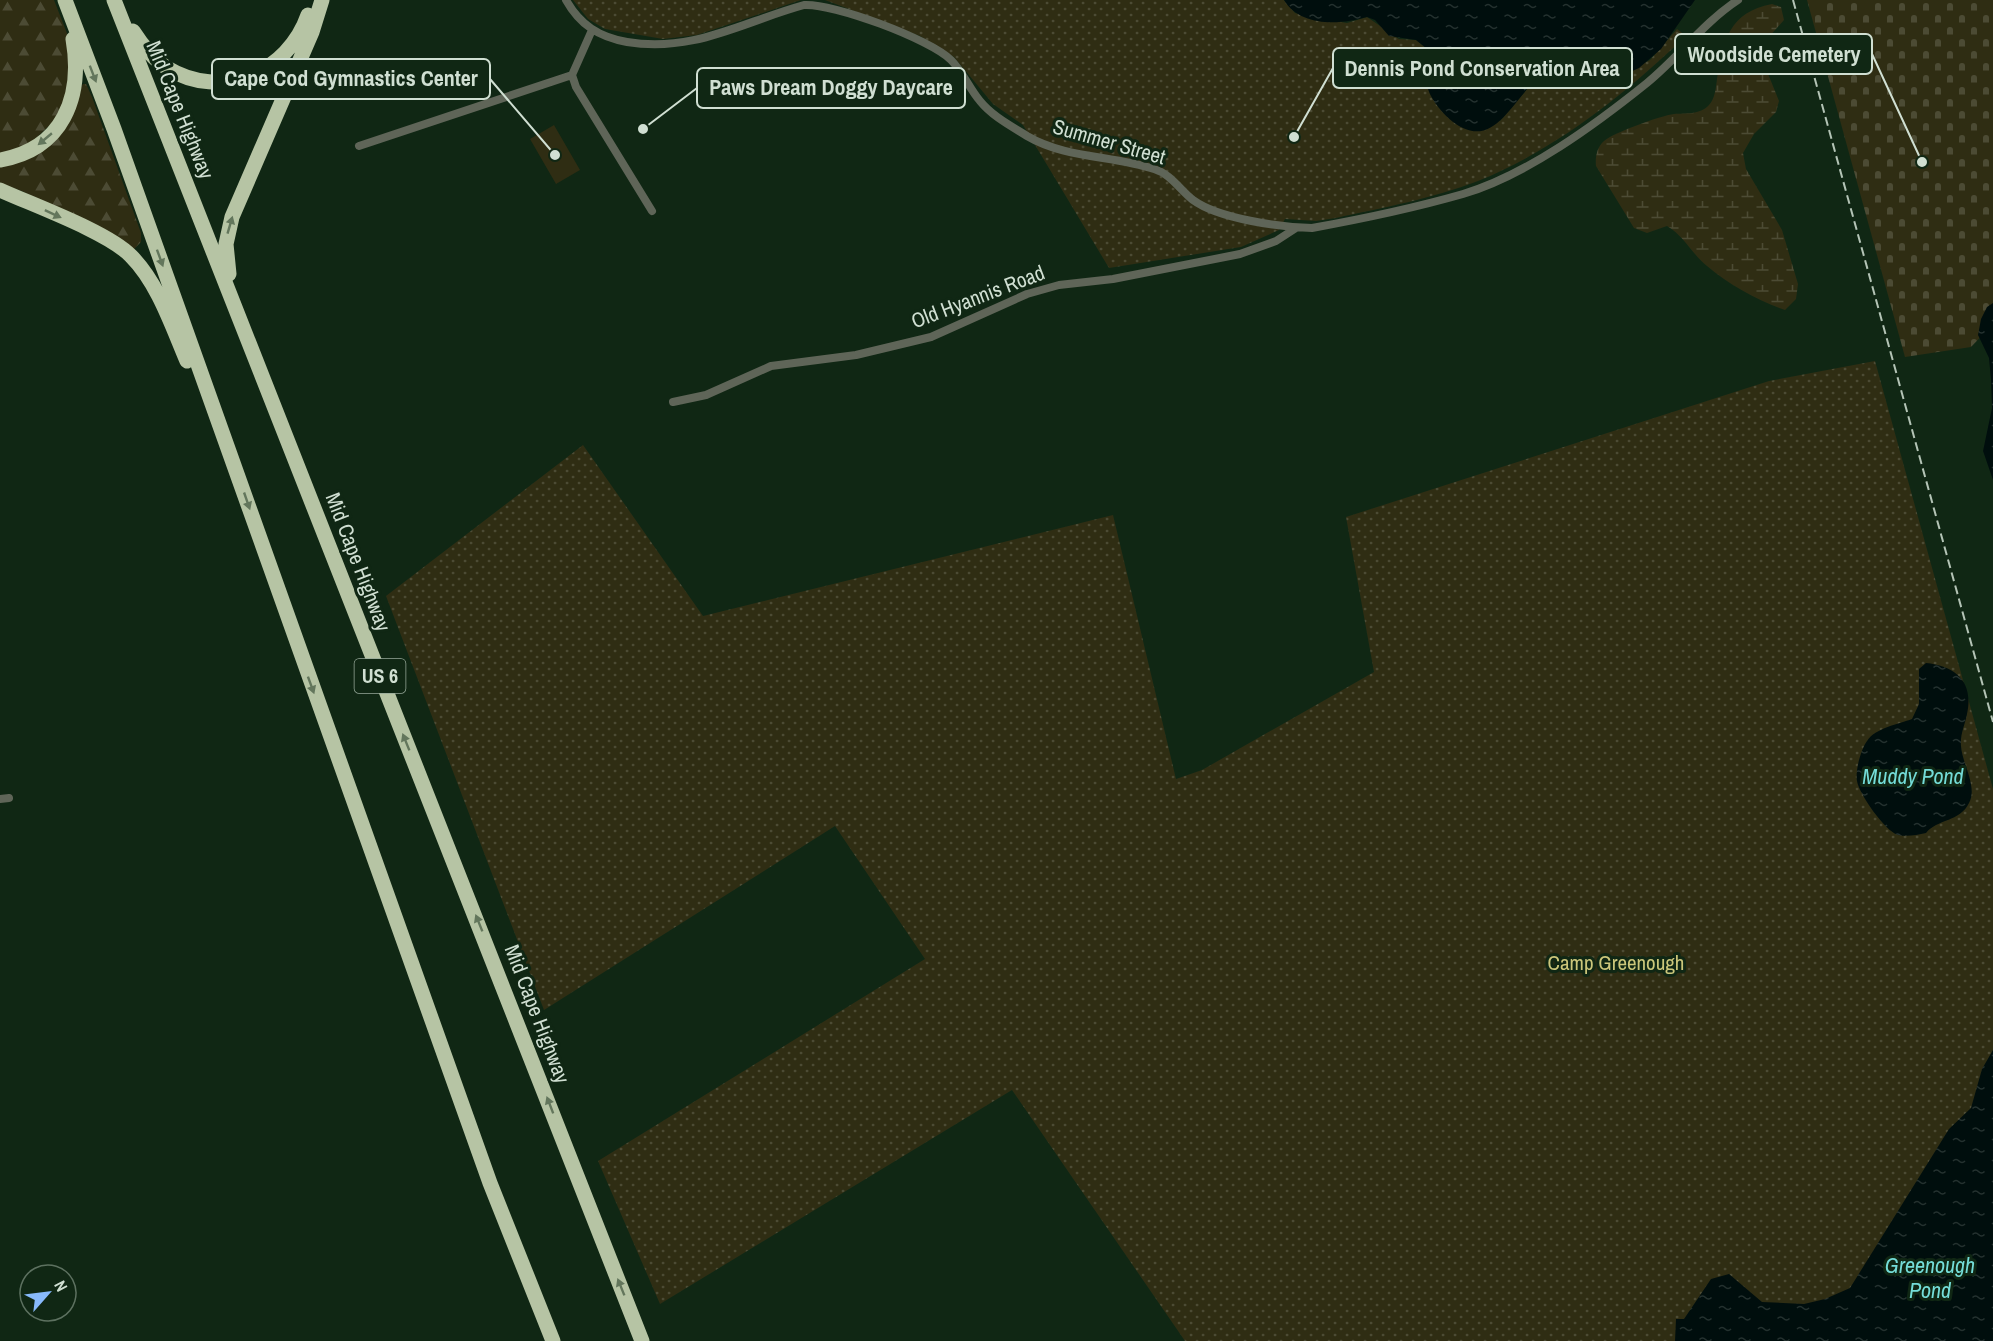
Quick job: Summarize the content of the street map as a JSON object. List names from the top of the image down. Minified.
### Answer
{"streets":{"highway":["Mid Cape Highway","US 6"],"street":["Summer Street","Old Hyannis Road"]},"crossings":[["Summer Street","Old Hyannis Road"]],"water":["Muddy Pond","Greenough Pond"],"parks":["Camp Greenough"],"places":["Paws Dream Doggy Daycare","Dennis Pond Conservation Area","Cape Cod Gymnastics Center","Woodside Cemetery"],"north":"top right"}
